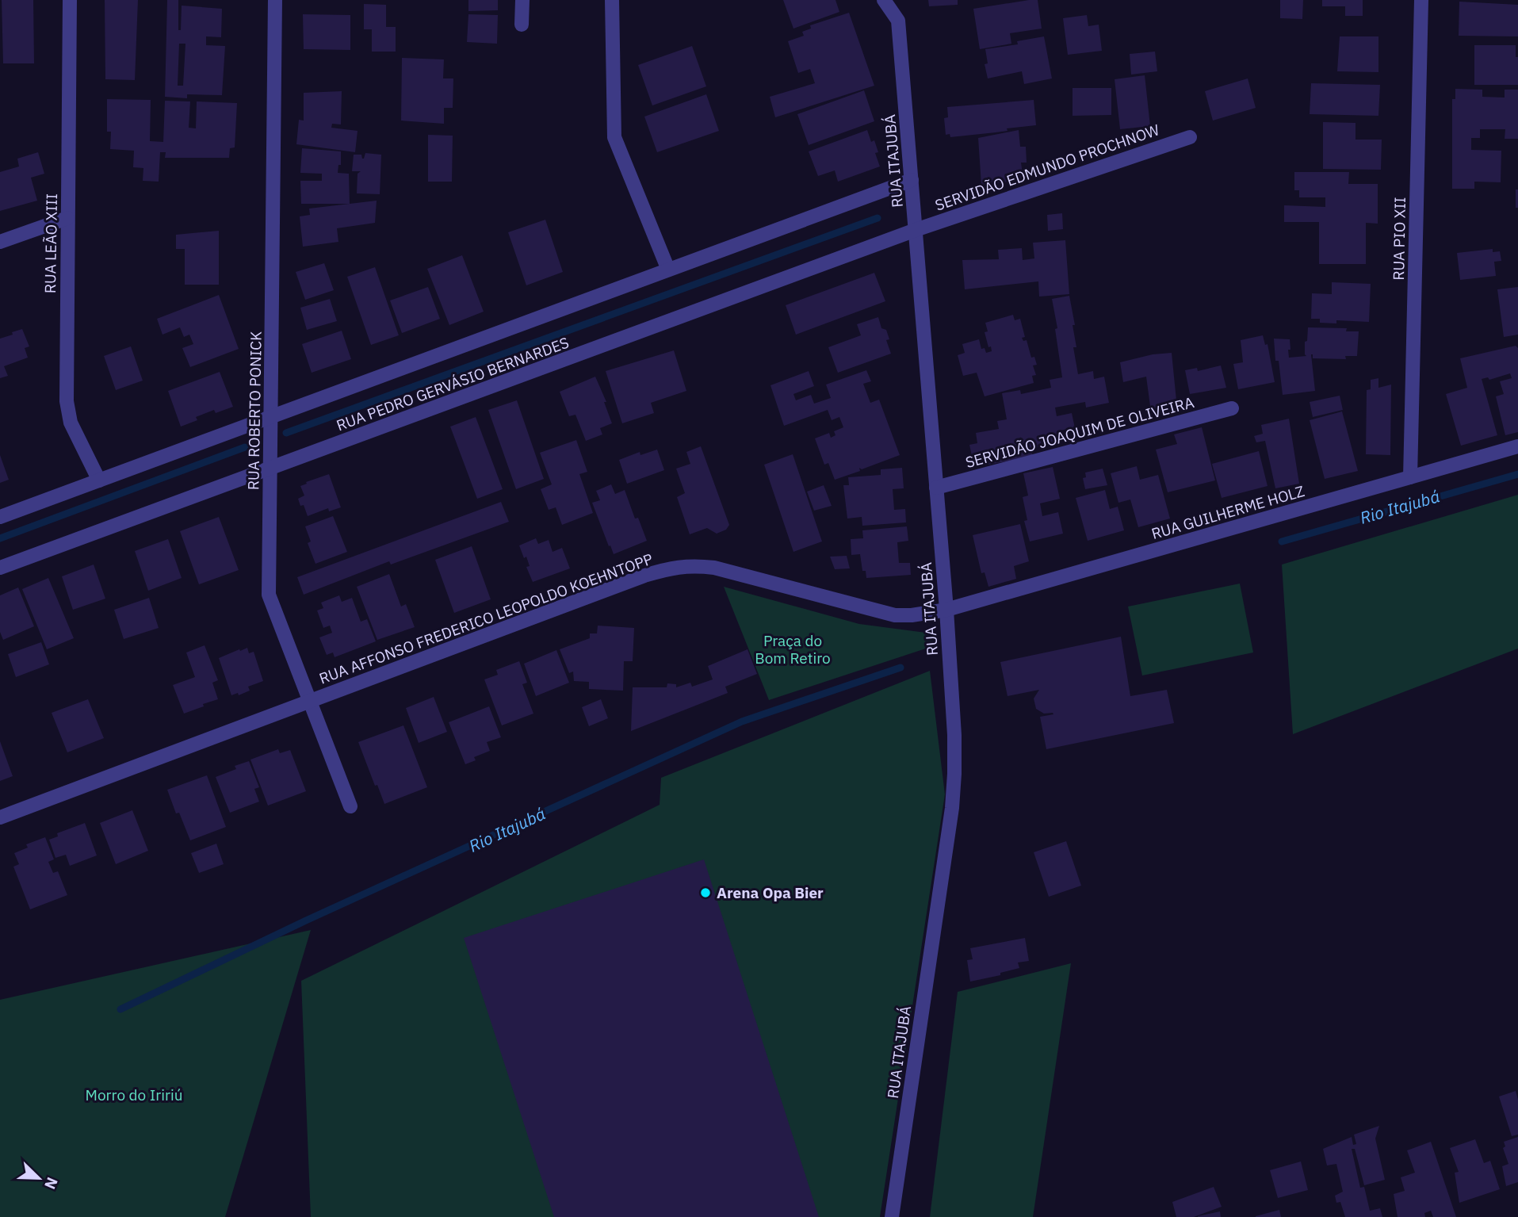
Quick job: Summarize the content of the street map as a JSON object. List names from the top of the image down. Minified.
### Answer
{"streets":{"street":["RUA ITAJUBÁ","SERVIDÃO EDMUNDO PROCHNOW","RUA PIO XII","RUA LEÃO XIII","RUA PEDRO GERVÁSIO BERNARDES","RUA ROBERTO PONICK","SERVIDÃO JOAQUIM DE OLIVEIRA","RUA GUILHERME HOLZ","RUA AFFONSO FREDERICO LEOPOLDO KOEHNTOPP"]},"crossings":[["RUA ITAJUBÁ","SERVIDÃO EDMUNDO PROCHNOW"],["RUA ITAJUBÁ","RUA PEDRO GERVÁSIO BERNARDES"],["RUA ITAJUBÁ","SERVIDÃO JOAQUIM DE OLIVEIRA"],["RUA ITAJUBÁ","RUA GUILHERME HOLZ"],["RUA ITAJUBÁ","RUA AFFONSO FREDERICO LEOPOLDO KOEHNTOPP"],["SERVIDÃO EDMUNDO PROCHNOW","RUA PEDRO GERVÁSIO BERNARDES"],["RUA PIO XII","RUA GUILHERME HOLZ"],["RUA LEÃO XIII","RUA PEDRO GERVÁSIO BERNARDES"],["RUA PEDRO GERVÁSIO BERNARDES","RUA ROBERTO PONICK"],["RUA ROBERTO PONICK","RUA AFFONSO FREDERICO LEOPOLDO KOEHNTOPP"],["RUA GUILHERME HOLZ","RUA AFFONSO FREDERICO LEOPOLDO KOEHNTOPP"]],"water":["Rio Itajubá"],"parks":["Praça do Bom Retiro","Morro do Iririú"],"places":["Arena Opa Bier"],"north":"bottom right"}
